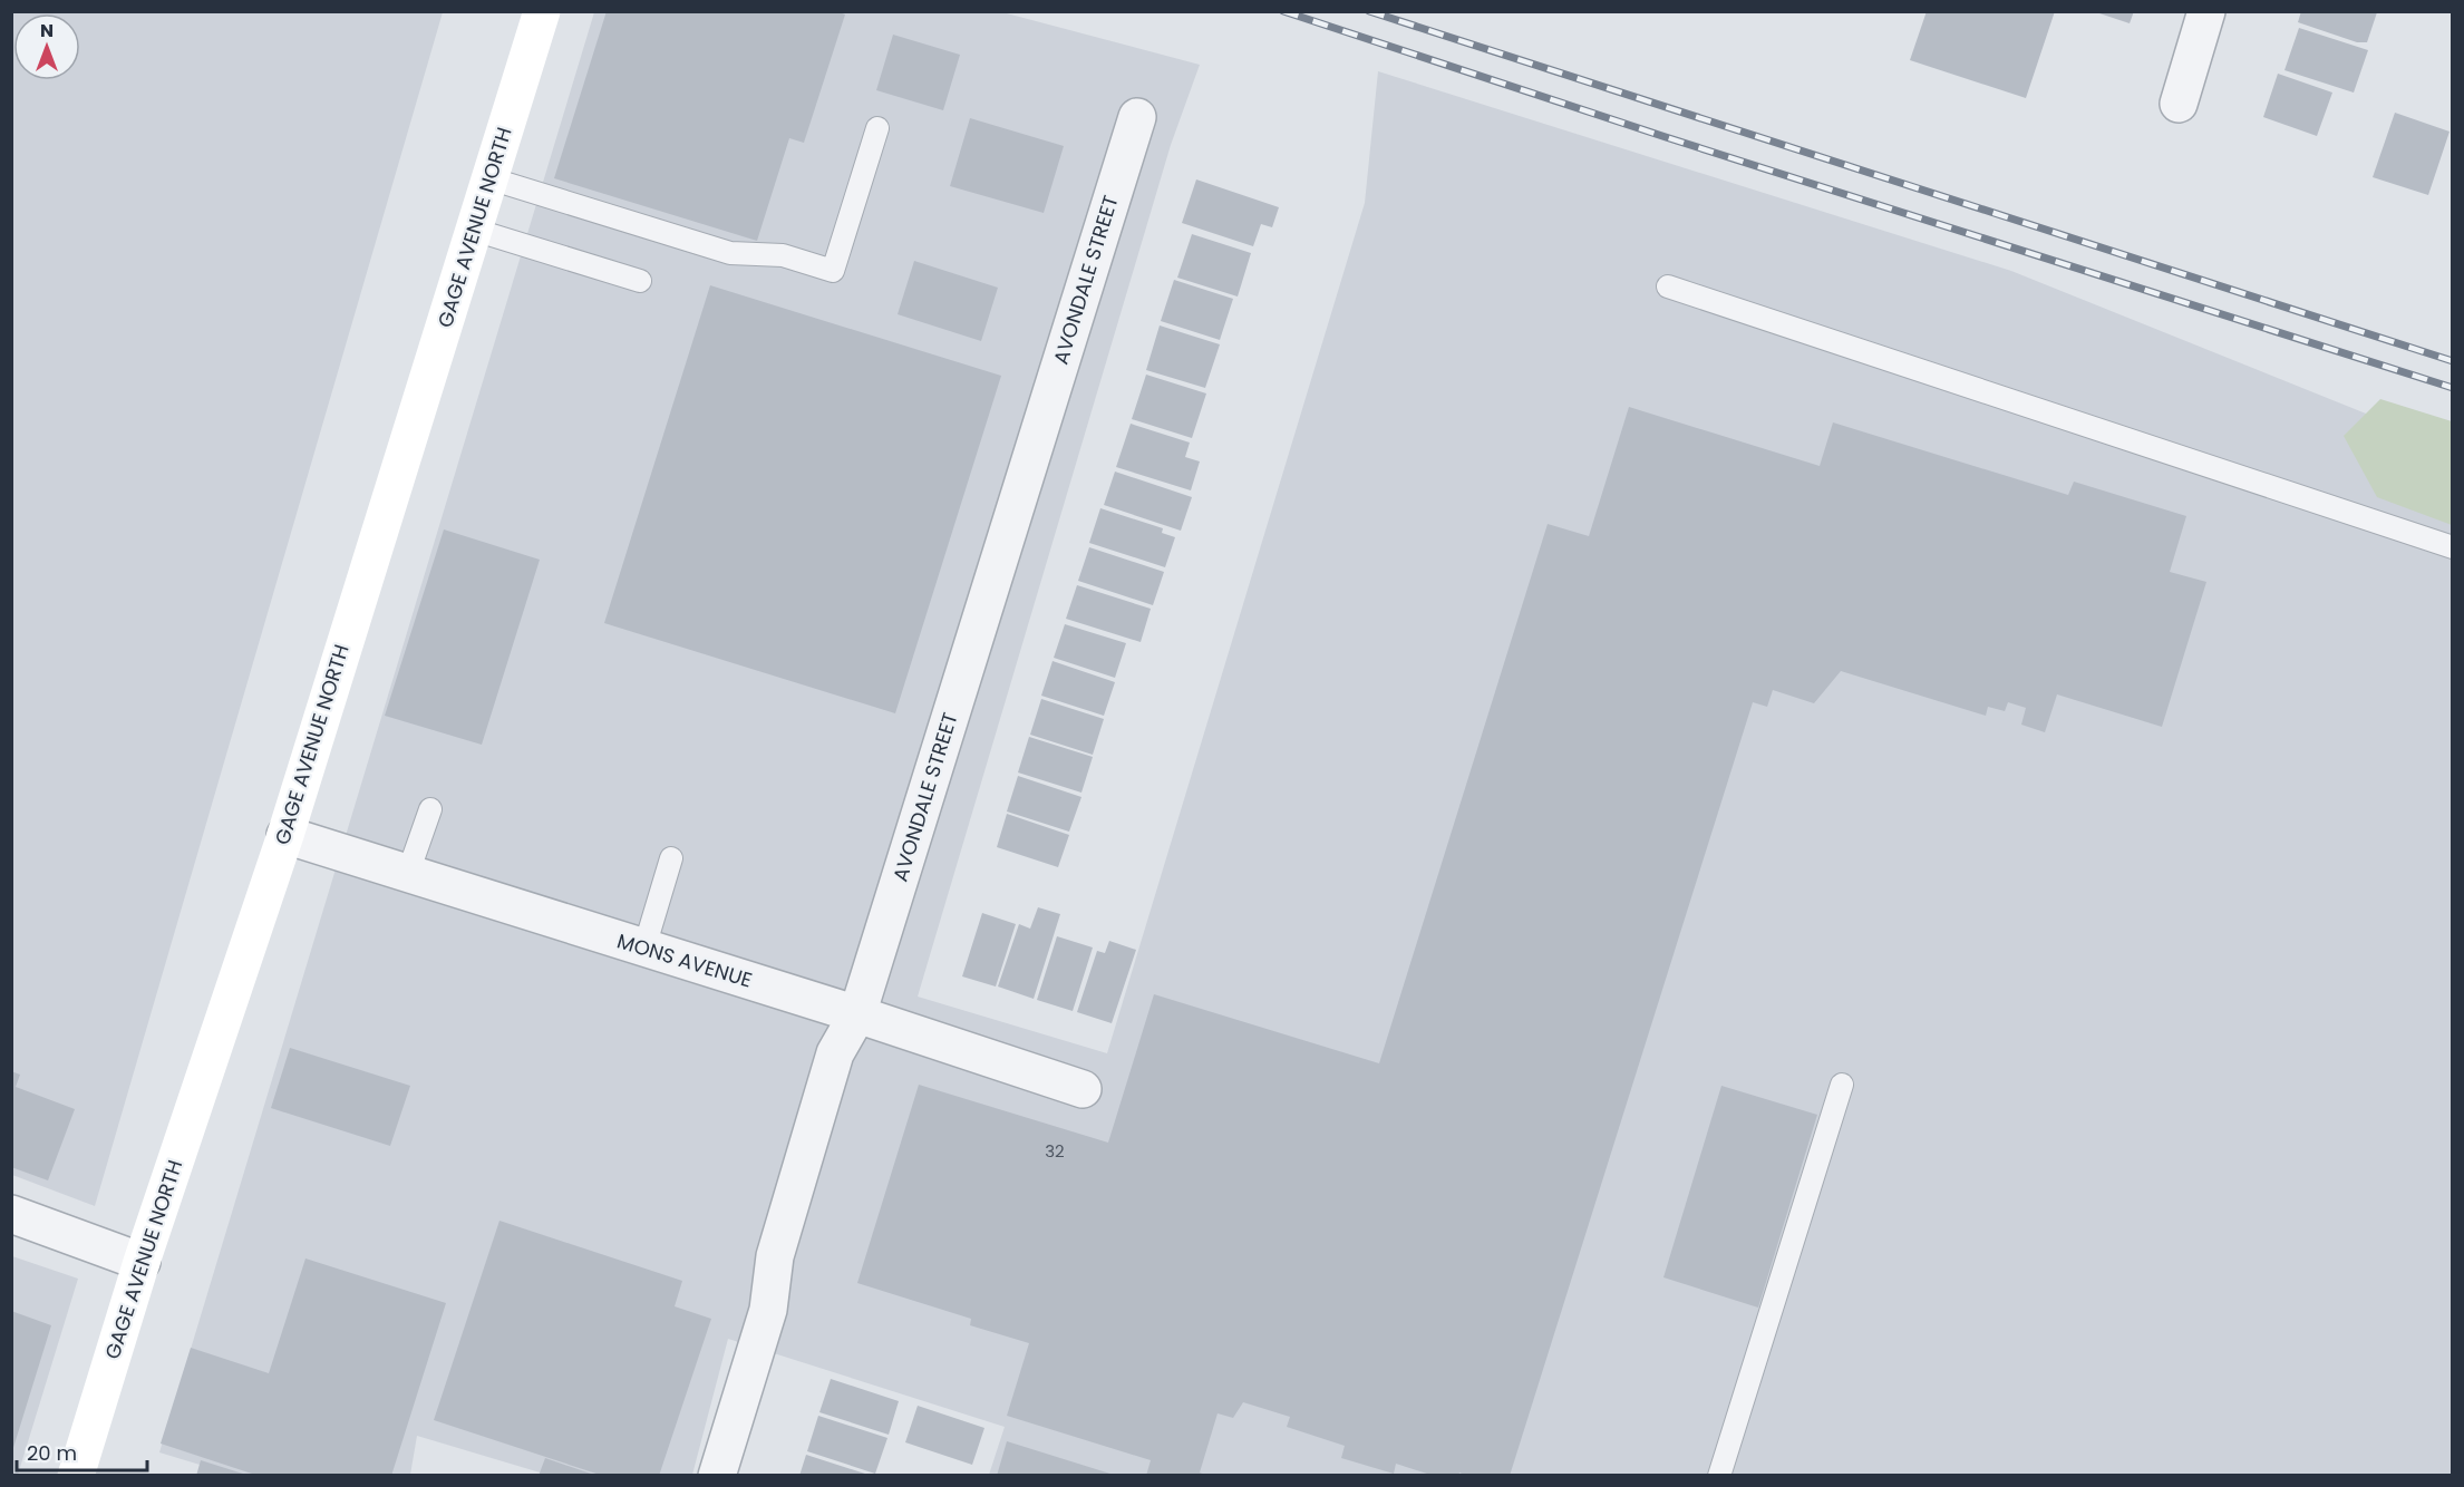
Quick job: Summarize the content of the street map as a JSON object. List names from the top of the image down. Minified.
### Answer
{"streets":{"main road":["GAGE AVENUE NORTH"],"street":["AVONDALE STREET","MONS AVENUE"]},"crossings":[["GAGE AVENUE NORTH","MONS AVENUE"],["AVONDALE STREET","MONS AVENUE"]],"house_numbers":["32"],"scale_bar":"20 m","north":"top"}
